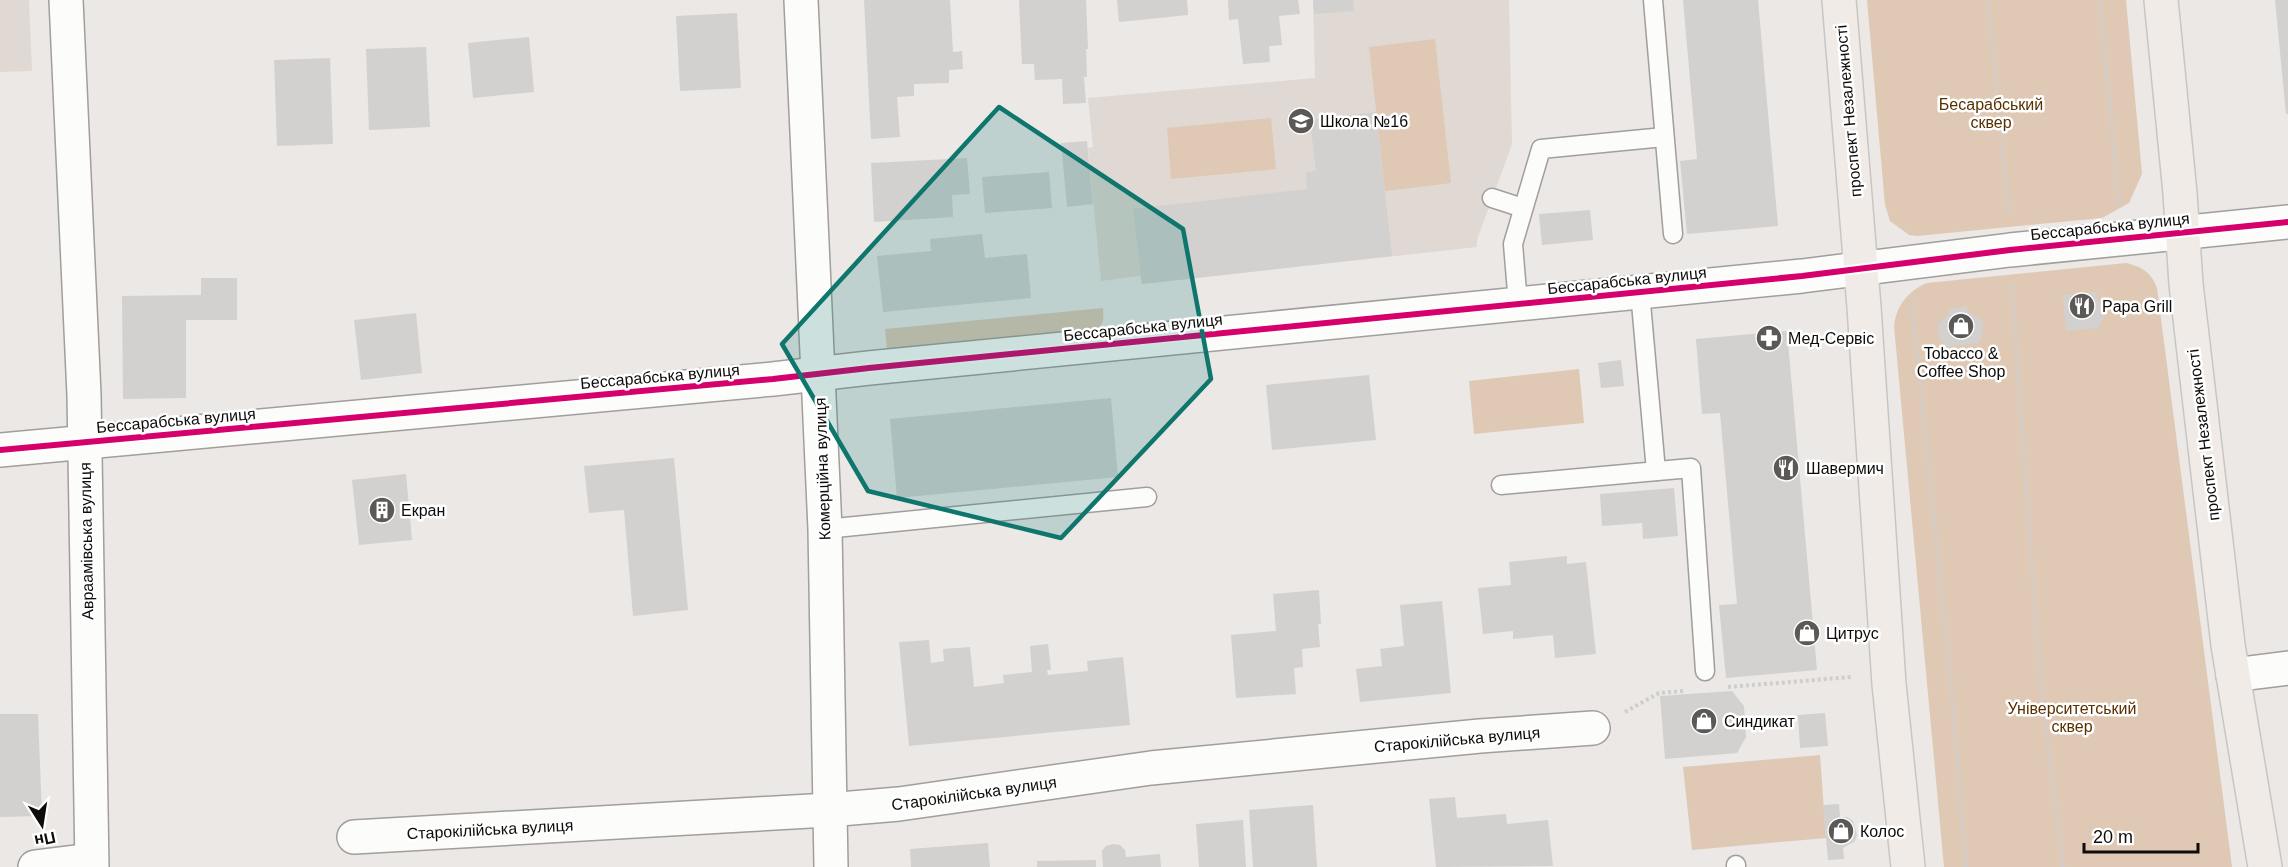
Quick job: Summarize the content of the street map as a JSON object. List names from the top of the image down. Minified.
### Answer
{"streets":{"main road":["проспект Незалежності"],"street":["Бессарабська вулиця","Комерційна вулиця","Авраамівська вулиця","Старокілійська вулиця"]},"crossings":[["проспект Незалежності","Бессарабська вулиця"],["Бессарабська вулиця","Комерційна вулиця"],["Бессарабська вулиця","Авраамівська вулиця"],["Комерційна вулиця","Старокілійська вулиця"]],"parks":["Бесарабський сквер","Університетський сквер"],"places":{"school or university":["Школа №16"],"restaurant":["Papa Grill","Шавермич"],"shop":["Tobacco & Coffee Shop","Цитрус","Синдикат","Колос"],"pharmacy":["Мед-Сервіс"],"building":["Екран"]},"scale_bar":"20 m","north":"bottom"}
